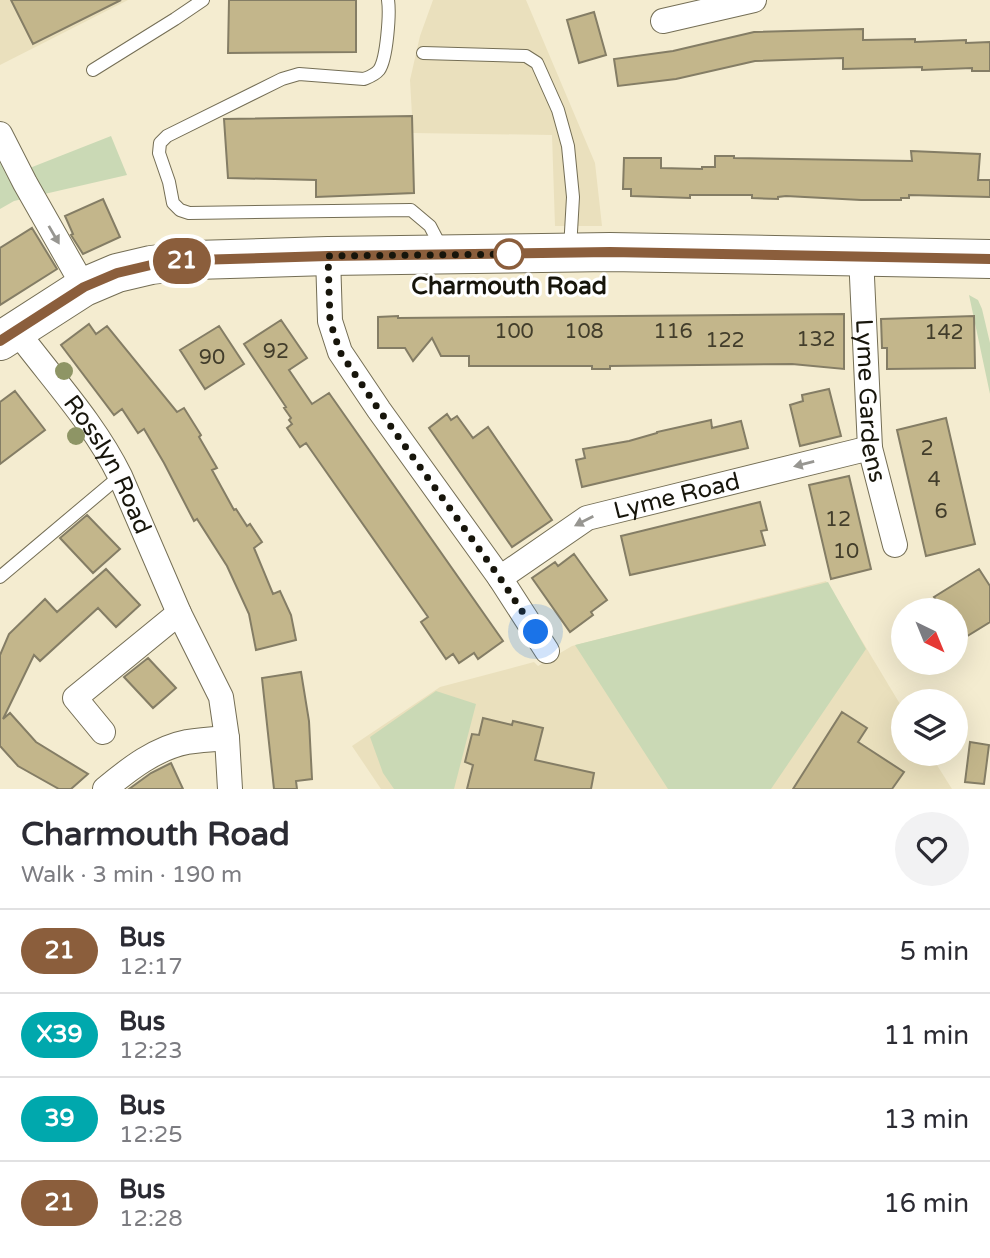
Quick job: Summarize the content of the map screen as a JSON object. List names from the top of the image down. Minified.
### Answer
{"streets":{"street":["Lyme Gardens","Rosslyn Road","Lyme Road"]},"crossings":[["Lyme Gardens","Lyme Road"]],"one_way":["Lyme Road"],"places":["Charmouth Road"],"lines":["bus line 21"],"house_numbers":["100","108","116","142","132","122","92","90","2","4","6","12","10"],"north":"bottom right","page":{"on_map":"21","heading":["Charmouth Road","Walk · 3 min · 190 m"],"list":[{"mark":"21","name":"Bus","note":"12:17","value":"5 min"},{"mark":"X39","name":"Bus","note":"12:23","value":"11 min"},{"mark":"39","name":"Bus","note":"12:25","value":"13 min"},{"mark":"21","name":"Bus","note":"12:28","value":"16 min"}]}}
